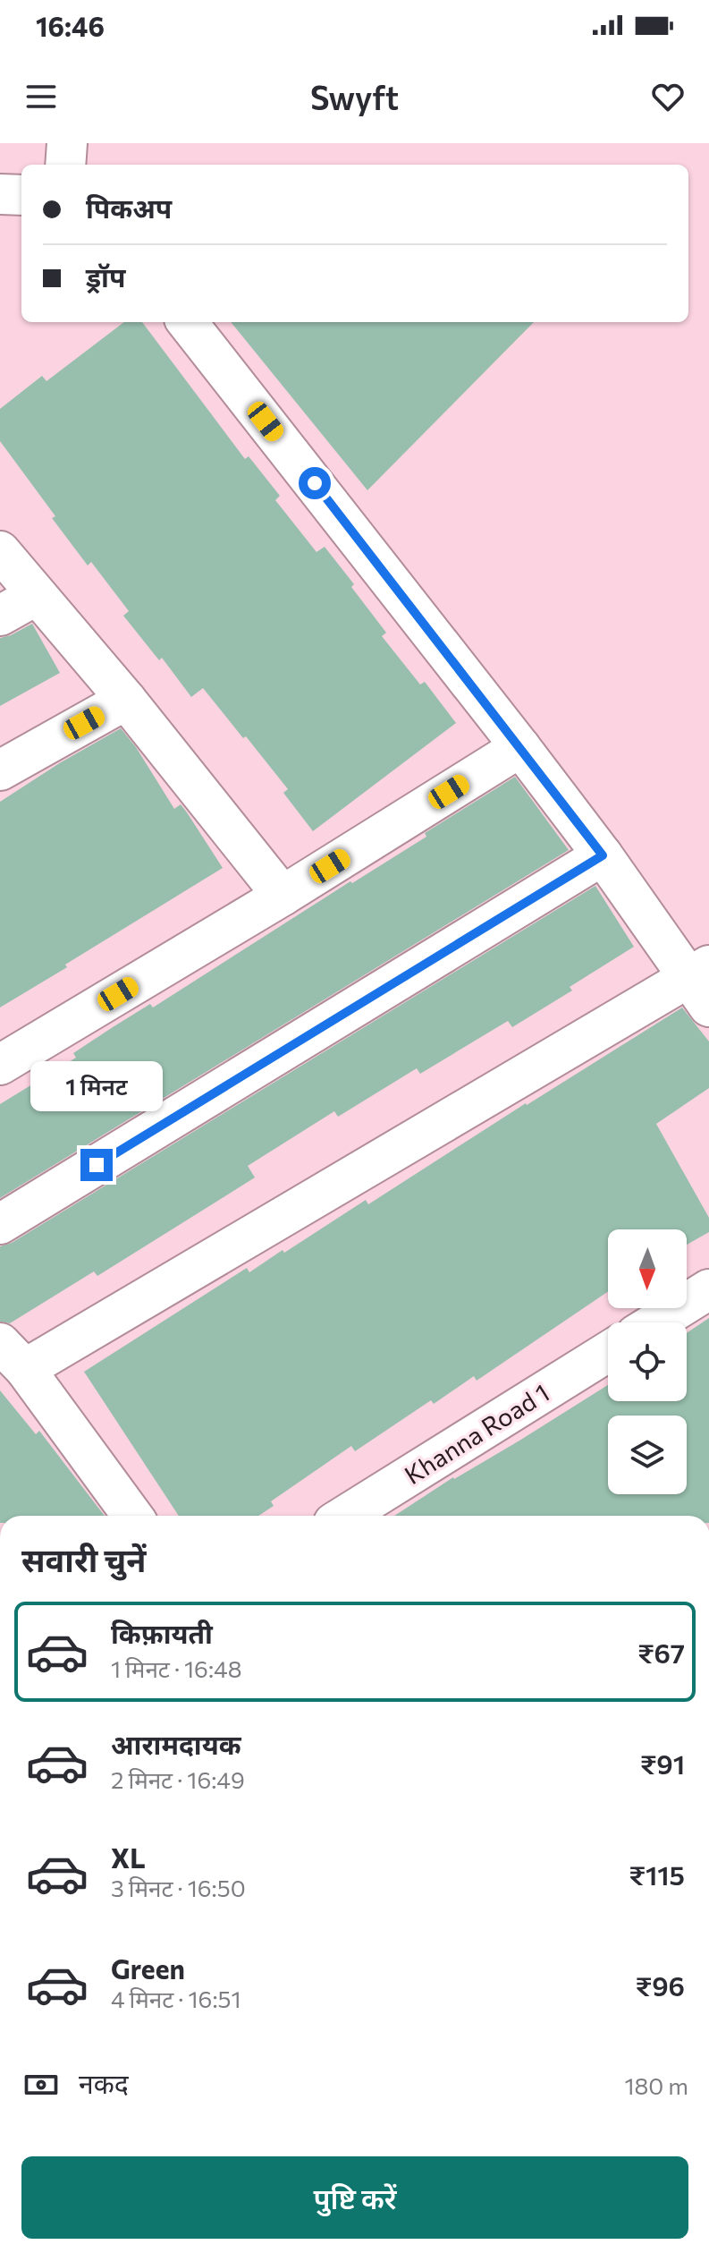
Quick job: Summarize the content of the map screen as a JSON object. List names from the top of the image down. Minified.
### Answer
{"streets":{"street":["Khanna Road 1"]},"north":"bottom","page":{"status":"16:46","header":"Swyft","banner":["पिकअप","ड्रॉप"],"bubble":"1 मिनट","heading":"सवारी चुनें","list":[{"name":"किफ़ायती","note":"1 मिनट · 16:48","value":"₹67"},{"name":"आरामदायक","note":"2 मिनट · 16:49","value":"₹91"},{"name":"XL","note":"3 मिनट · 16:50","value":"₹115"},{"name":"Green","note":"4 मिनट · 16:51","value":"₹96"}],"pay":["नकद","180 m"],"buttons":"पुष्टि करें"}}
